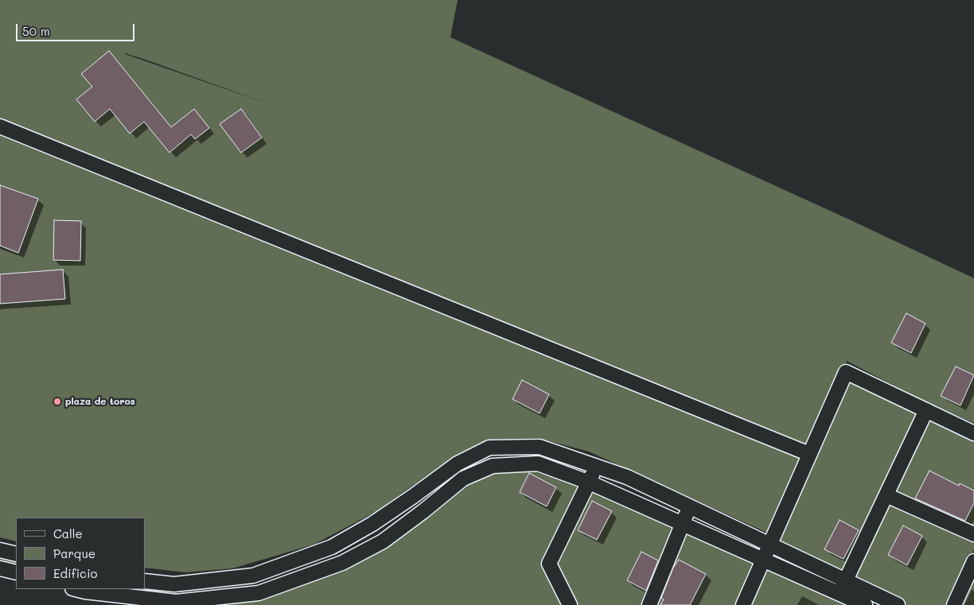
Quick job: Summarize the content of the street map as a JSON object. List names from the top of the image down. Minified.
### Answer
{"places":["plaza de toros"],"legend":["Calle","Parque","Edificio"],"scale_bar":"50 m"}
